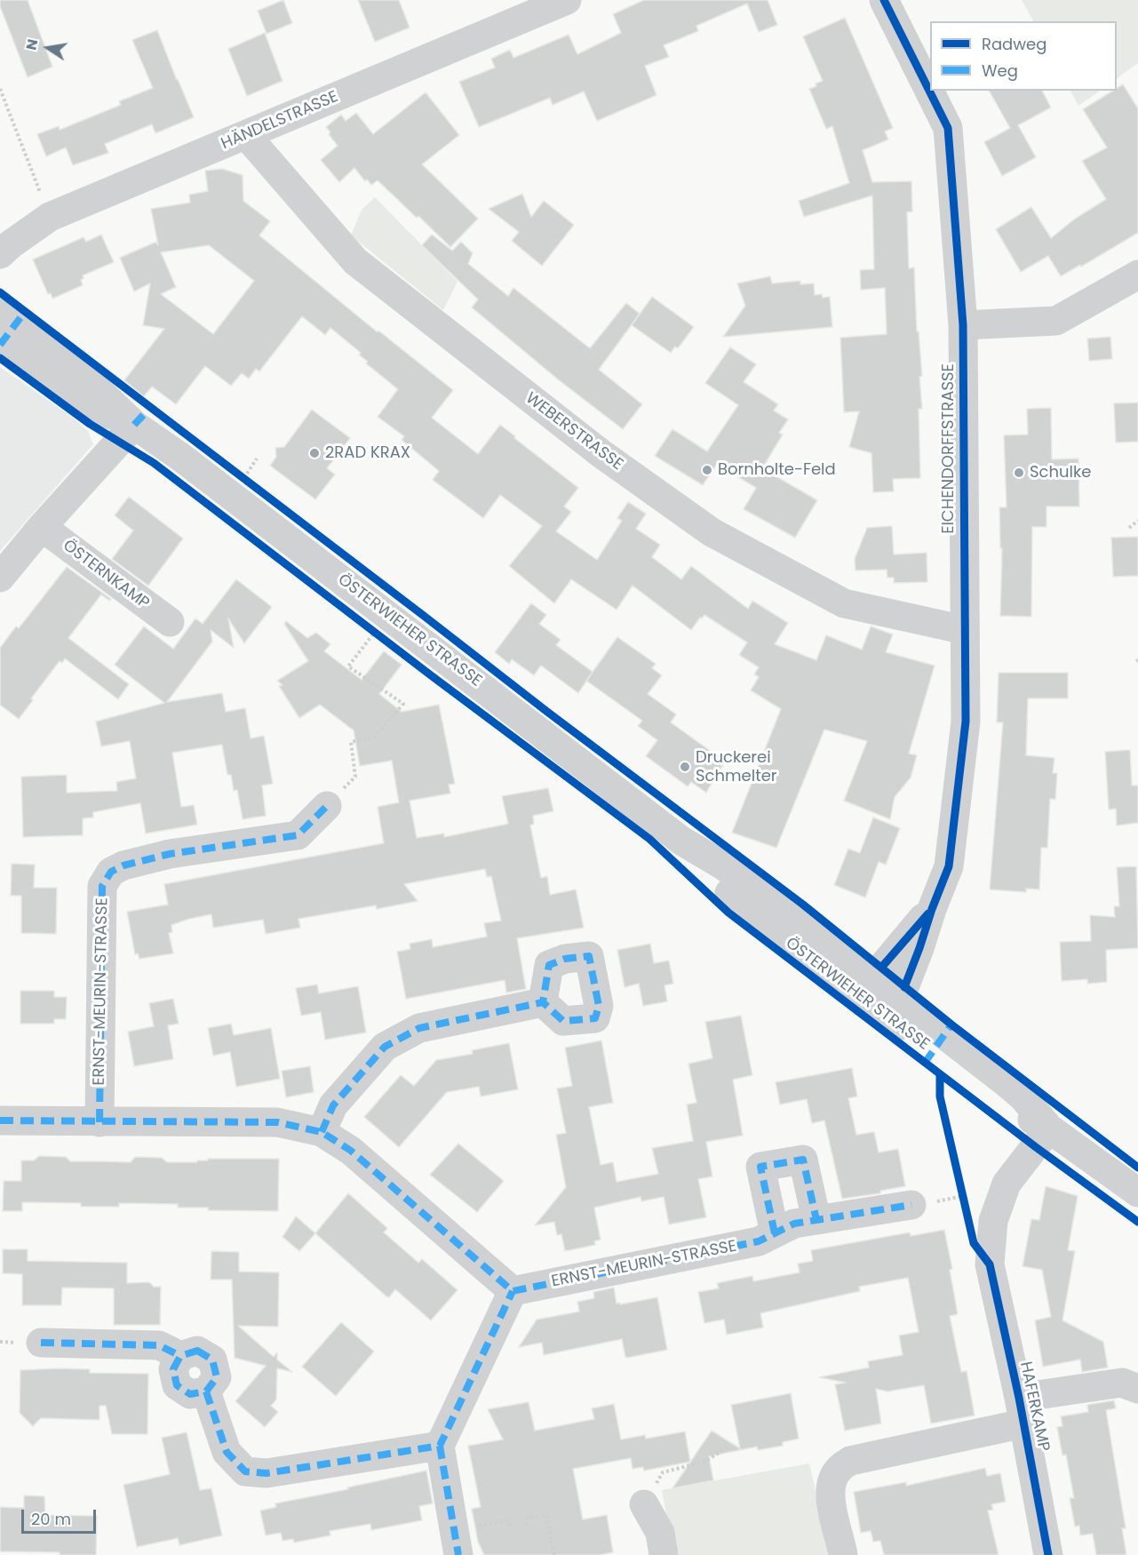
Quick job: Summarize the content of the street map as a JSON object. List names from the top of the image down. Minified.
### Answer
{"streets":{"street":["HÄNDELSTRASSE","WEBERSTRASSE","EICHENDORFFSTRASSE","ÖSTERNKAMP","ÖSTERWIEHER STRASSE","ERNST-MEURIN-STRASSE","HAFERKAMP"]},"crossings":[["HÄNDELSTRASSE","WEBERSTRASSE"],["WEBERSTRASSE","EICHENDORFFSTRASSE"],["EICHENDORFFSTRASSE","ÖSTERWIEHER STRASSE"],["ÖSTERWIEHER STRASSE","HAFERKAMP"]],"places":["2RAD KRAX","Bornholte-Feld","Schulke","Druckerei Schmelter"],"legend":["Radweg","Weg"],"scale_bar":"20 m","north":"left"}
